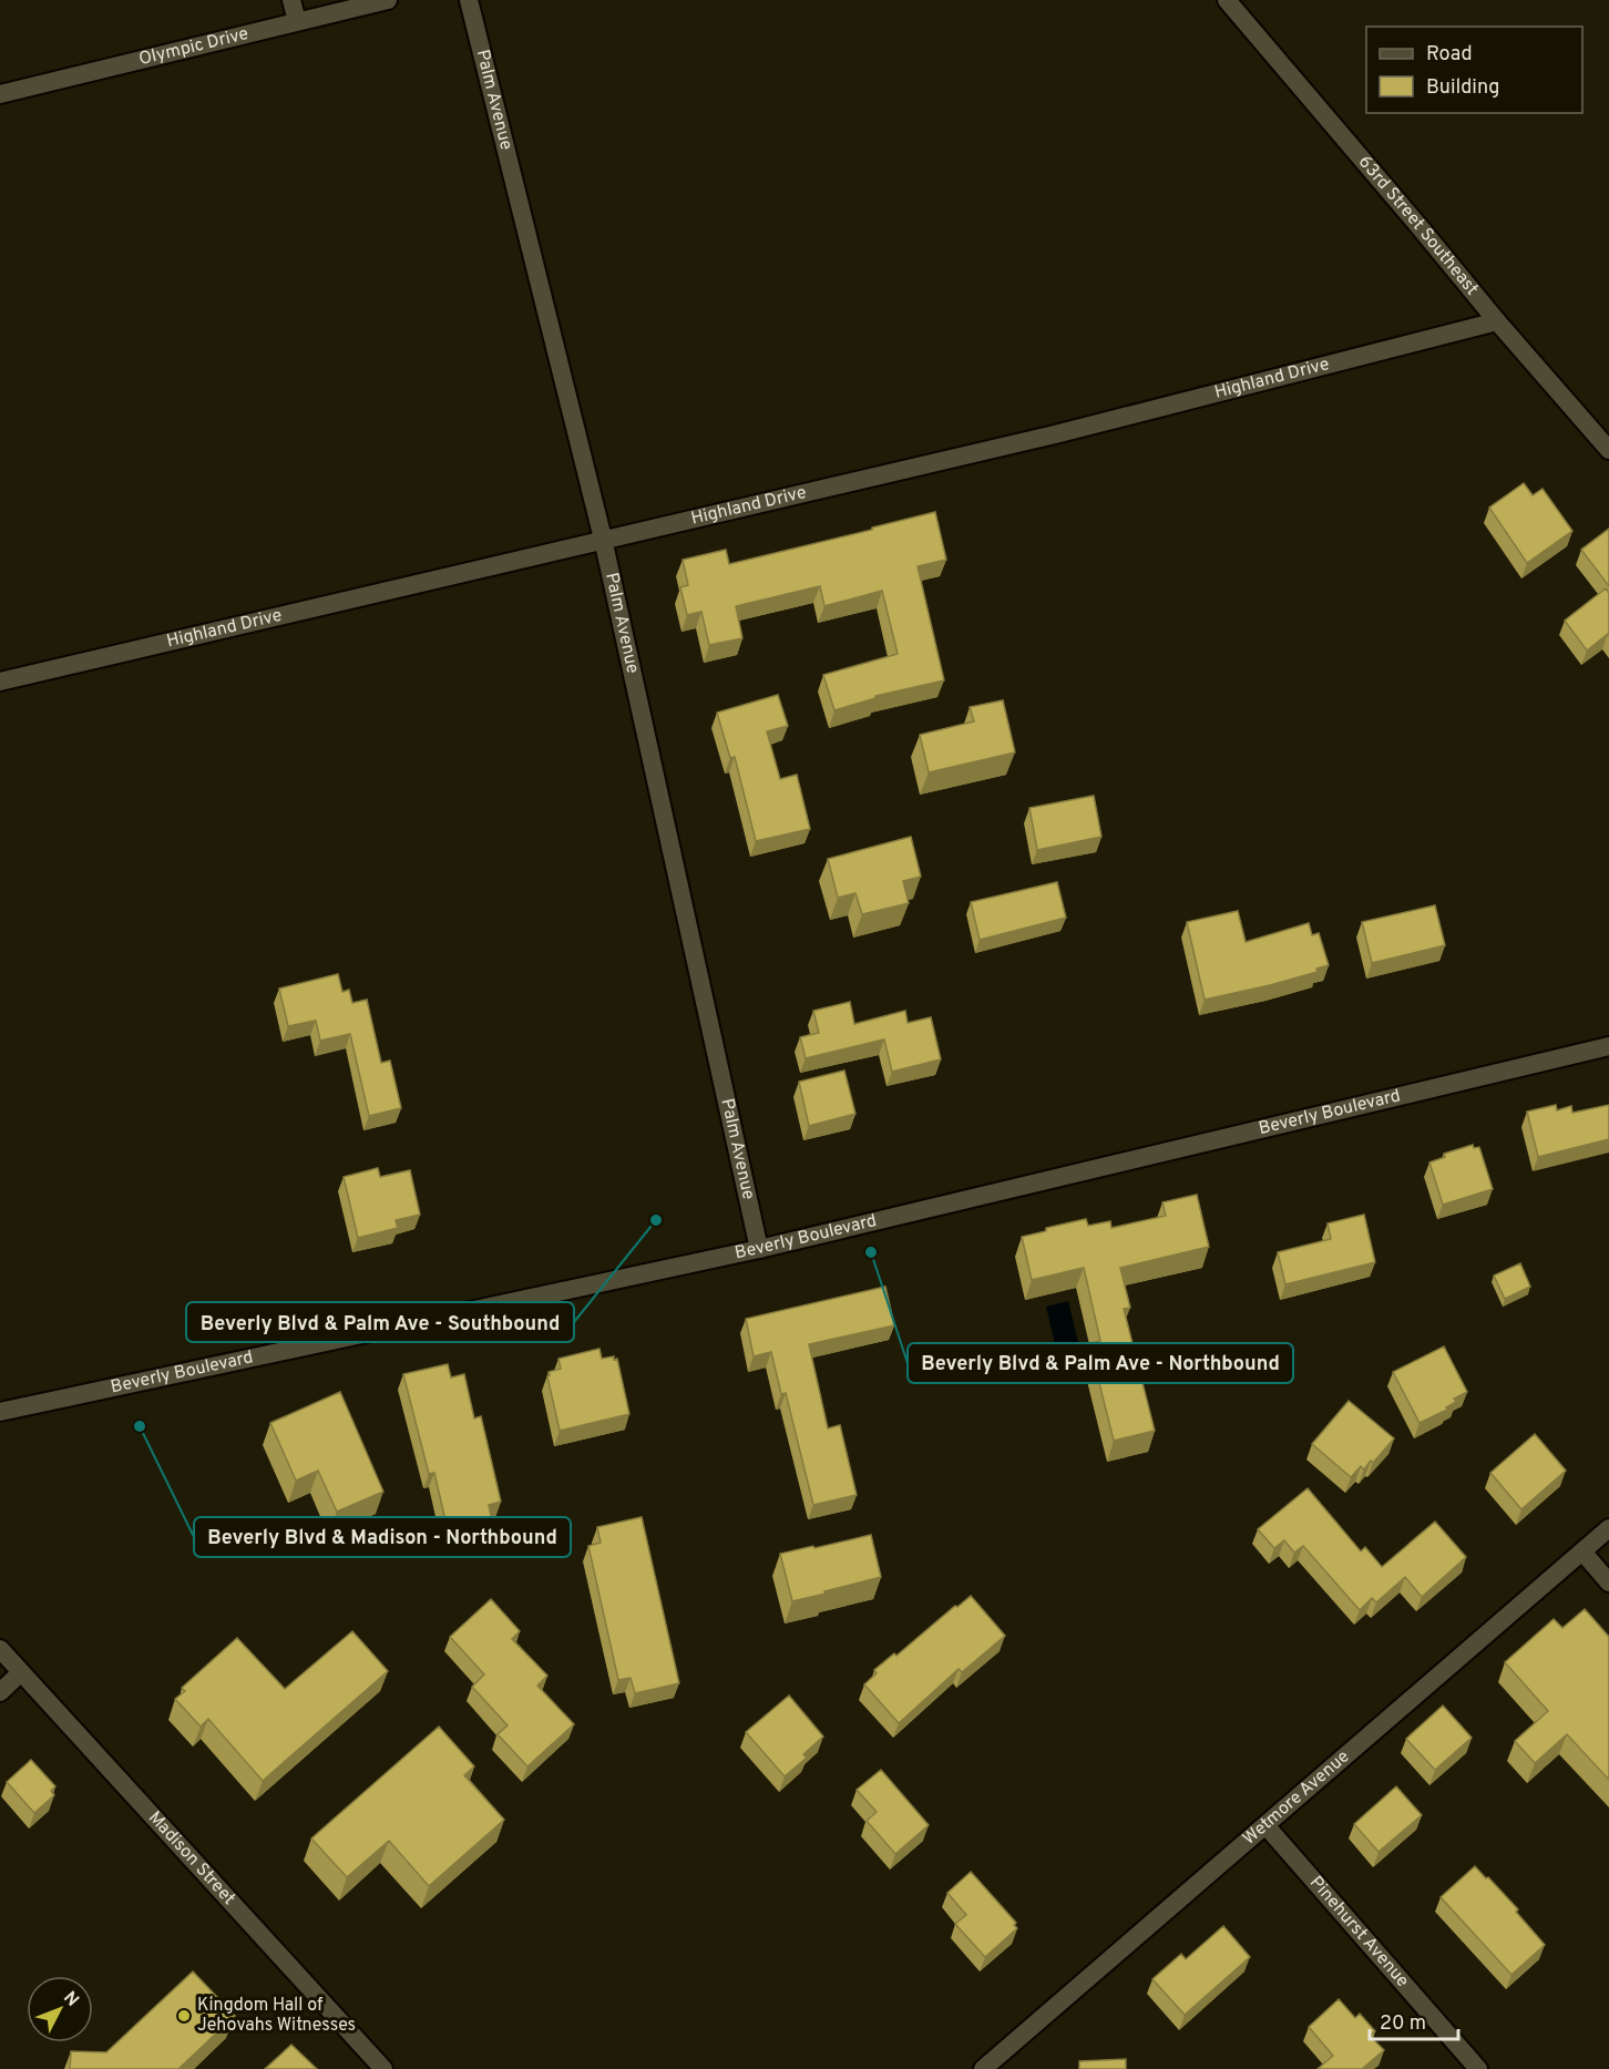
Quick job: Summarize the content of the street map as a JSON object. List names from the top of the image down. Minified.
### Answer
{"streets":{"street":["Olympic Drive","Palm Avenue","63rd Street Southeast","Highland Drive","Beverly Boulevard","Wetmore Avenue","Madison Street","Pinehurst Avenue"]},"crossings":[["Palm Avenue","Highland Drive"],["Palm Avenue","Beverly Boulevard"],["63rd Street Southeast","Highland Drive"],["Wetmore Avenue","Pinehurst Avenue"]],"places":["Beverly Blvd & Palm Ave - Southbound","Beverly Blvd & Palm Ave - Northbound","Beverly Blvd & Madison - Northbound","Kingdom Hall of Jehovahs Witnesses"],"legend":["Road","Building"],"scale_bar":"20 m","north":"top right"}
